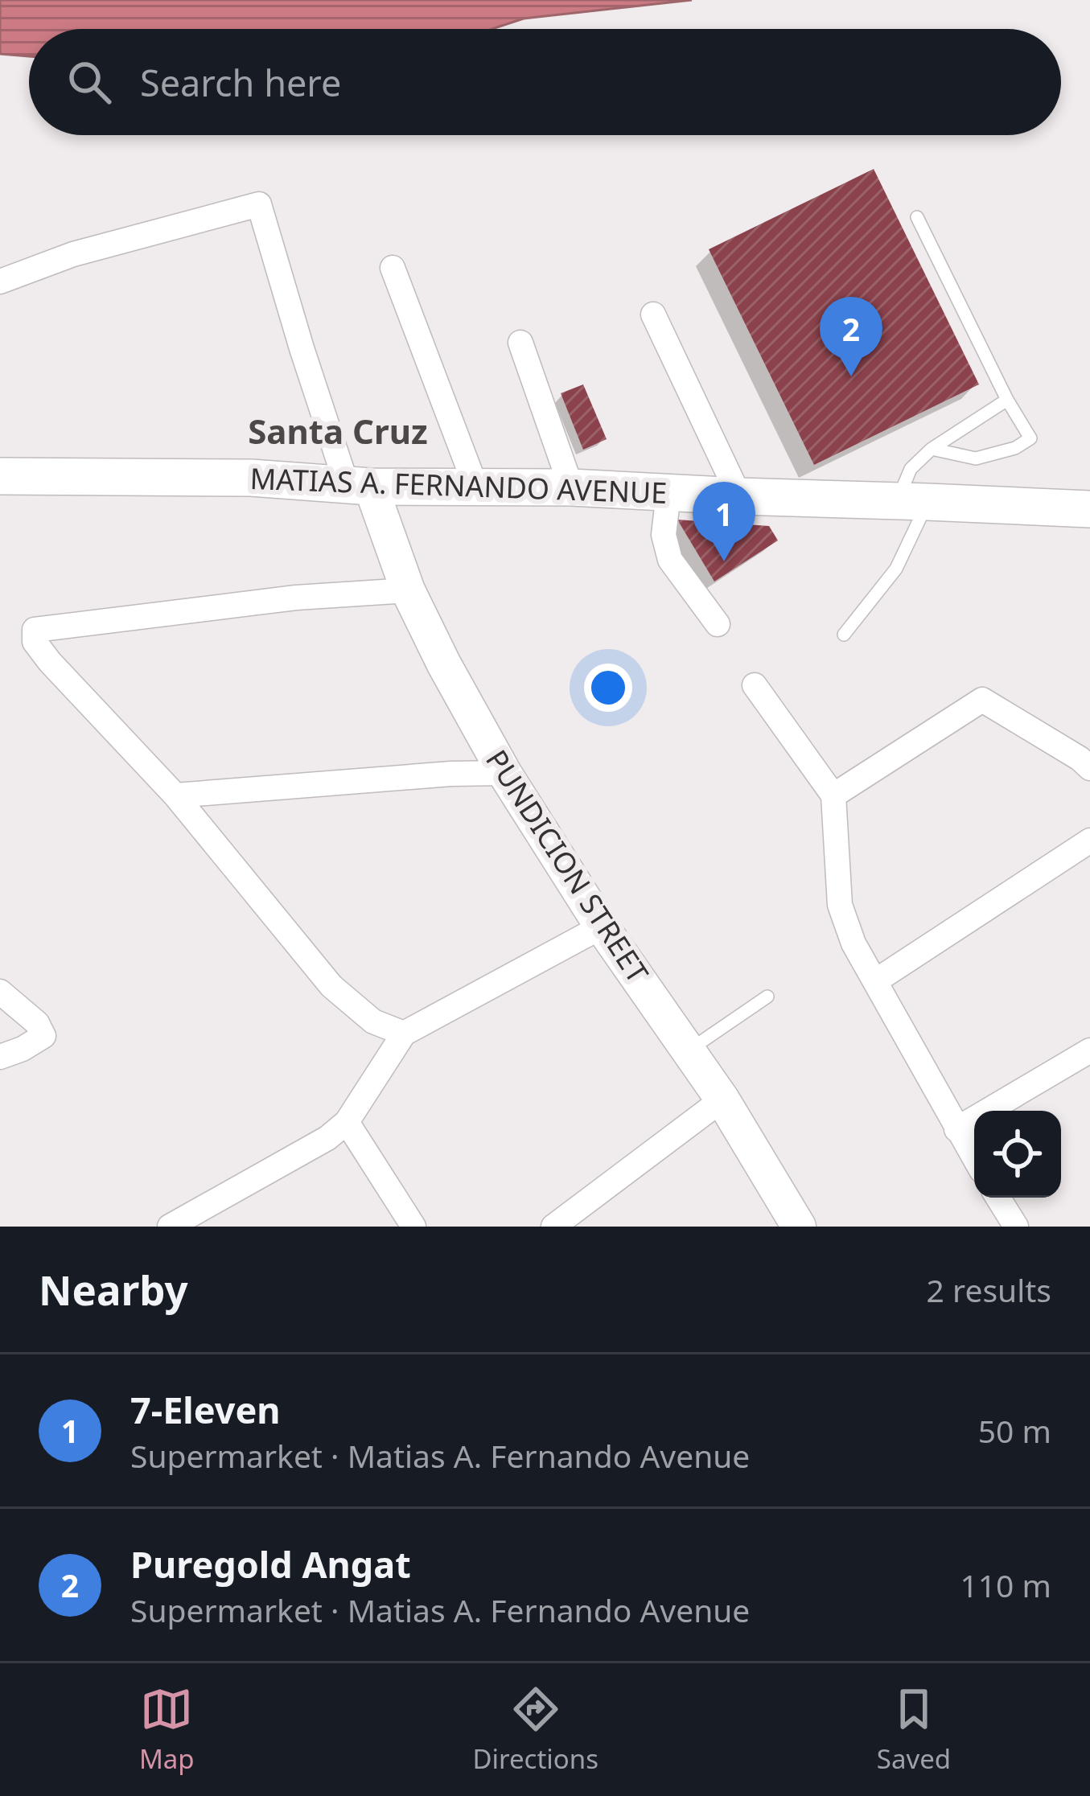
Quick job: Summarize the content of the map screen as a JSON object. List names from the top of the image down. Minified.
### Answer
{"streets":{"main road":["MATIAS A. FERNANDO AVENUE","PUNDICION STREET"]},"crossings":[["MATIAS A. FERNANDO AVENUE","PUNDICION STREET"]],"districts":["Santa Cruz"],"page":{"search":"Search here","pins":["2","1"],"heading":["Nearby","2 results"],"list":[{"mark":"1","name":"7-Eleven","note":"Supermarket · Matias A. Fernando Avenue","value":"50 m"},{"mark":"2","name":"Puregold Angat","note":"Supermarket · Matias A. Fernando Avenue","value":"110 m"}],"nav":["Map","Directions","Saved"]}}
